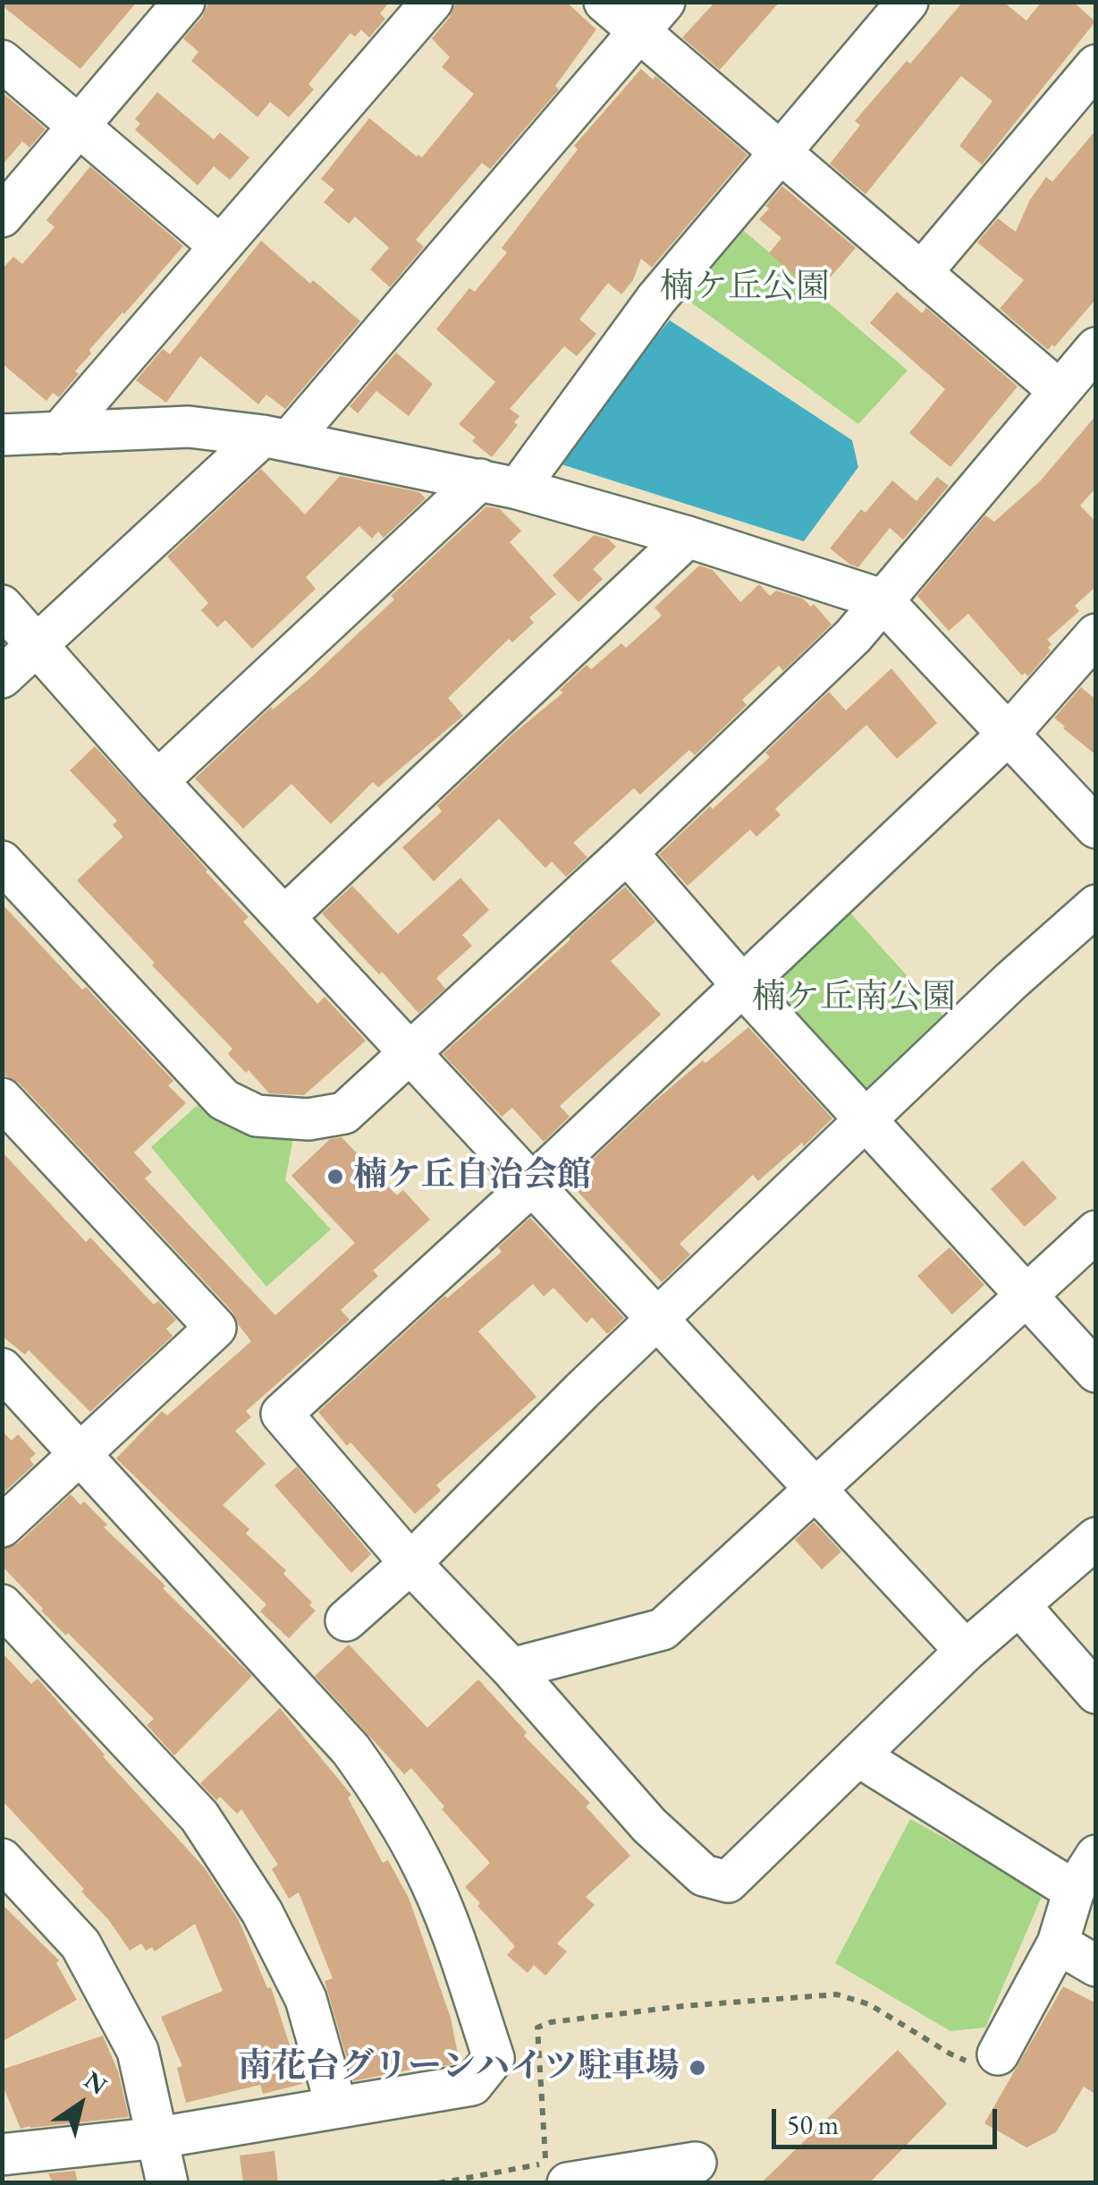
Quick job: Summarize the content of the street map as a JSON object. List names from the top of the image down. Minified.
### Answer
{"parks":["楠ケ丘公園","楠ケ丘南公園"],"places":["楠ケ丘自治会館","南花台グリーンハイツ駐車場"],"scale_bar":"50 m","north":"top right"}
